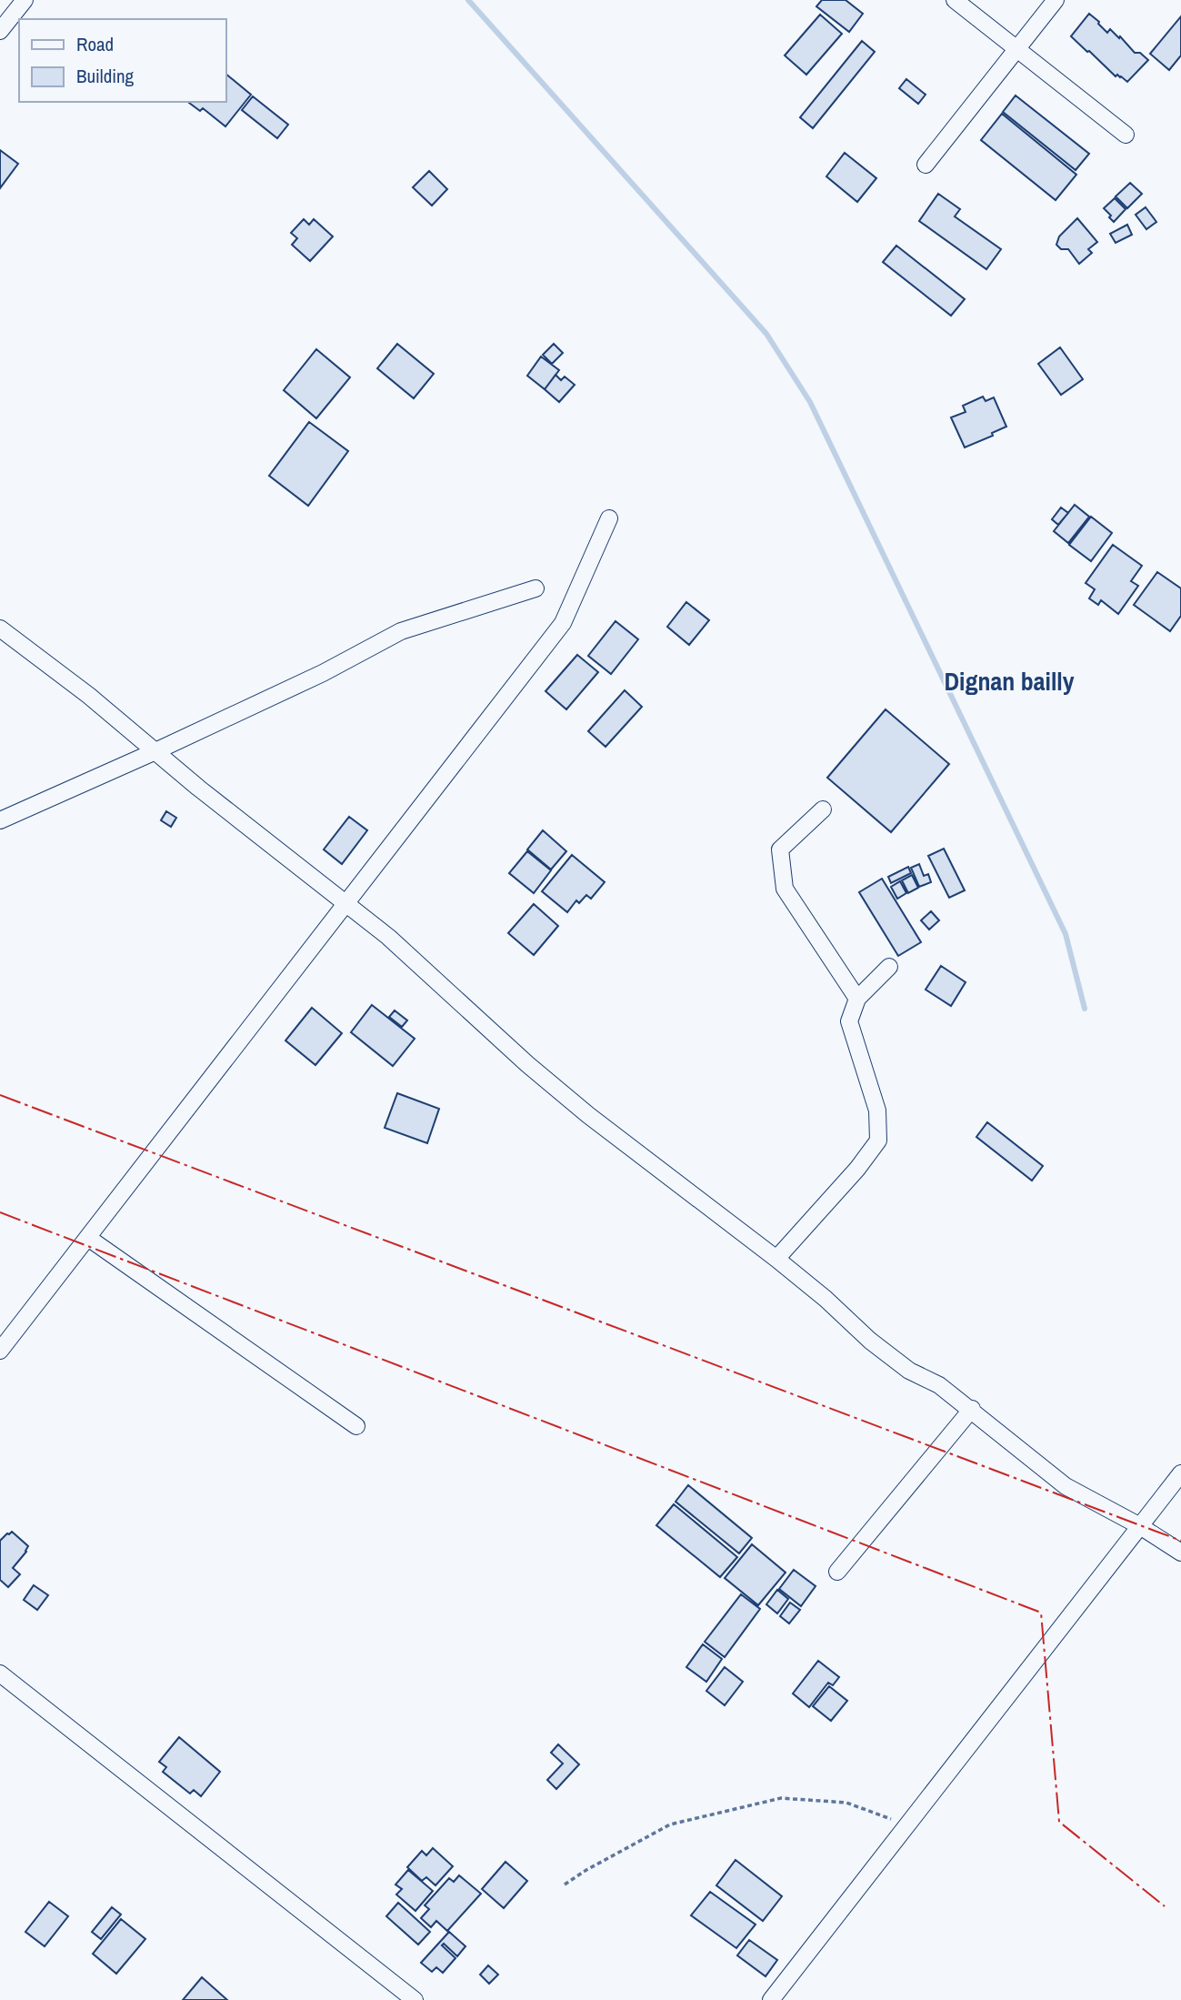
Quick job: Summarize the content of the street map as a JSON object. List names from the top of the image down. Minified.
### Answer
{"districts":["Dignan bailly"],"legend":["Road","Building"]}
